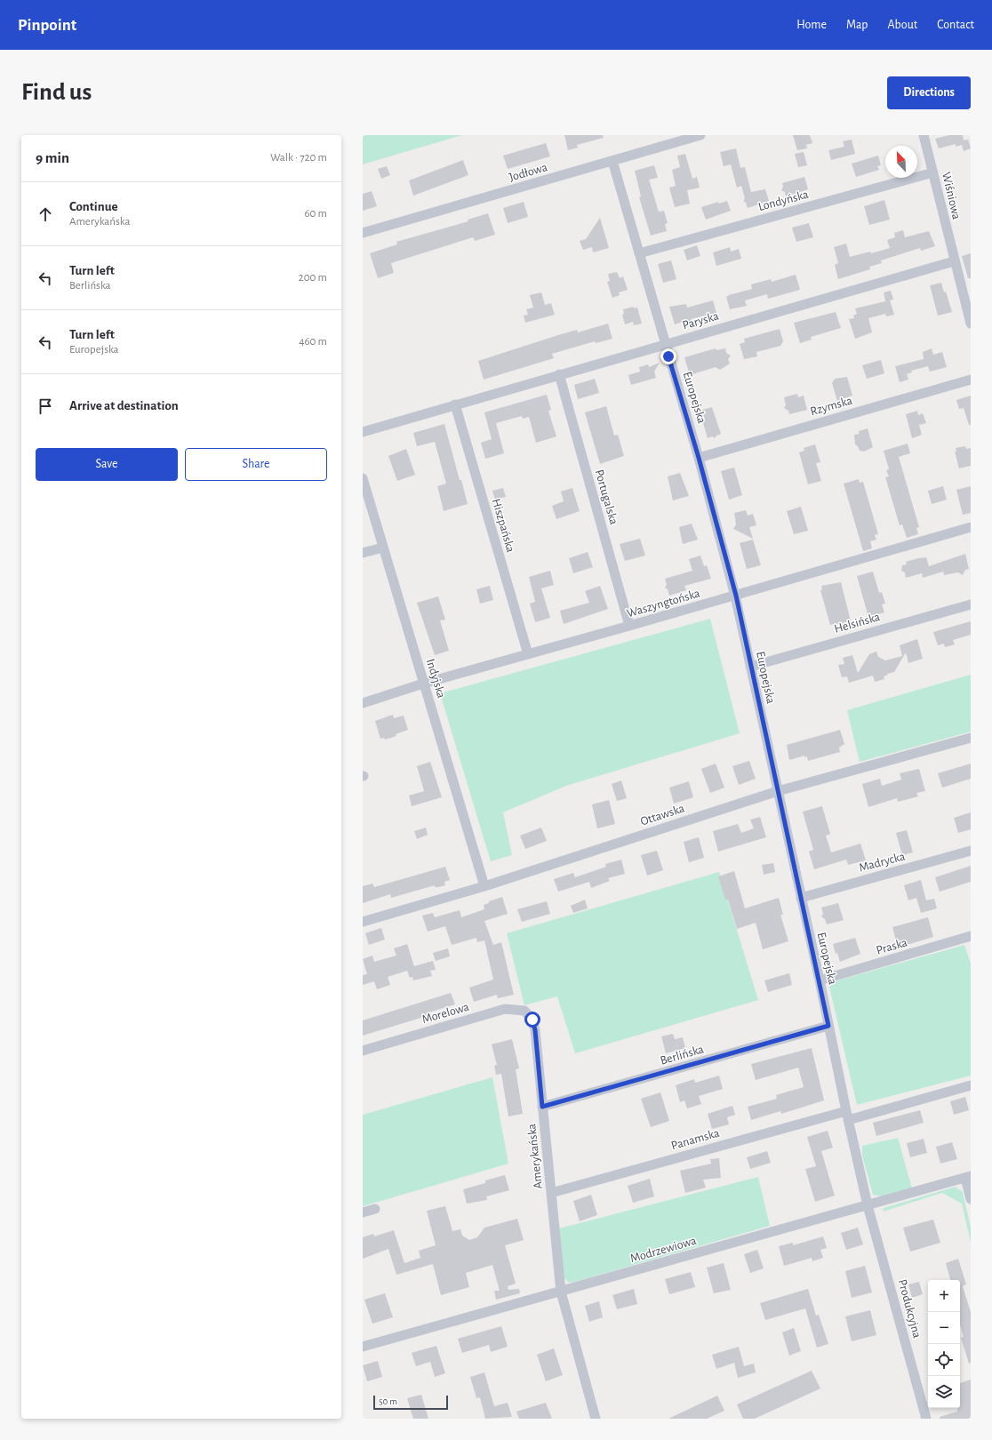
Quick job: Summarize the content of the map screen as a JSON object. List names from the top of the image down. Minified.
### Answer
{"streets":{"street":["Jodłowa","Wiśniowa","Londyńska","Paryska","Europejska","Rzymska","Portugalska","Hiszpańska","Waszyngtońska","Helsińska","Indyjska","Ottawska","Madrycka","Praska","Morelowa","Berlińska","Panamska","Amerykańska","Modrzewiowa","Produkcyjna"]},"crossings":[["Jodłowa","Europejska"],["Wiśniowa","Londyńska"],["Wiśniowa","Paryska"],["Londyńska","Europejska"],["Paryska","Europejska"],["Paryska","Portugalska"],["Paryska","Hiszpańska"],["Europejska","Rzymska"],["Europejska","Waszyngtońska"],["Europejska","Helsińska"],["Europejska","Ottawska"],["Europejska","Madrycka"],["Europejska","Praska"],["Europejska","Berlińska"],["Europejska","Panamska"],["Europejska","Modrzewiowa"],["Europejska","Produkcyjna"],["Portugalska","Waszyngtońska"],["Hiszpańska","Waszyngtońska"],["Waszyngtońska","Indyjska"],["Indyjska","Ottawska"],["Morelowa","Amerykańska"],["Berlińska","Amerykańska"],["Panamska","Amerykańska"],["Amerykańska","Modrzewiowa"],["Modrzewiowa","Produkcyjna"]],"scale_bar":"50 m","north":"top left","page":{"header":"Pinpoint","nav":["Home","Map","About","Contact"],"buttons":["Directions",["Save","Share"]],"title":"Find us","heading":["9 min","Walk · 720 m"],"list":[["Continue","Amerykańska","60 m"],["Turn left","Berlińska","200 m"],["Turn left","Europejska","460 m"],"Arrive at destination"],"map_buttons":["+","−"],"scale":"50 m"}}
